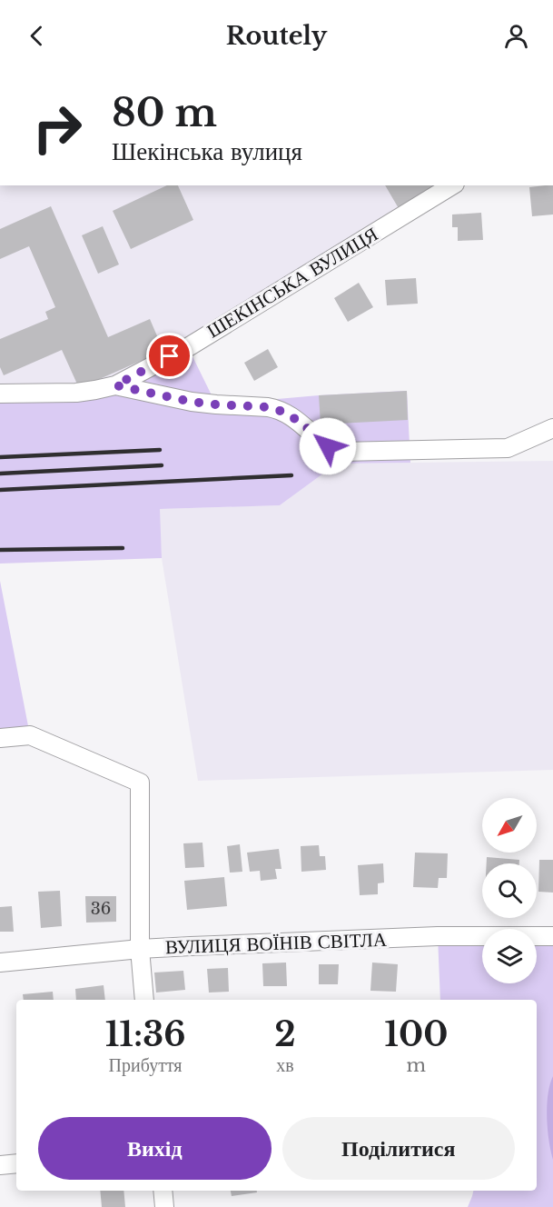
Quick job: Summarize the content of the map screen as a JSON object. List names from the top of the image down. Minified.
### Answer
{"streets":{"street":["ШЕКІНСЬКА ВУЛИЦЯ","ВУЛИЦЯ ВОЇНІВ СВІТЛА"]},"house_numbers":["36"],"north":"bottom left","page":{"header":"Routely","turn":["80 m","Шекінська вулиця"],"eta":["11:36","Прибуття","2","хв","100","m"],"buttons":["Вихід","Поділитися"]}}
